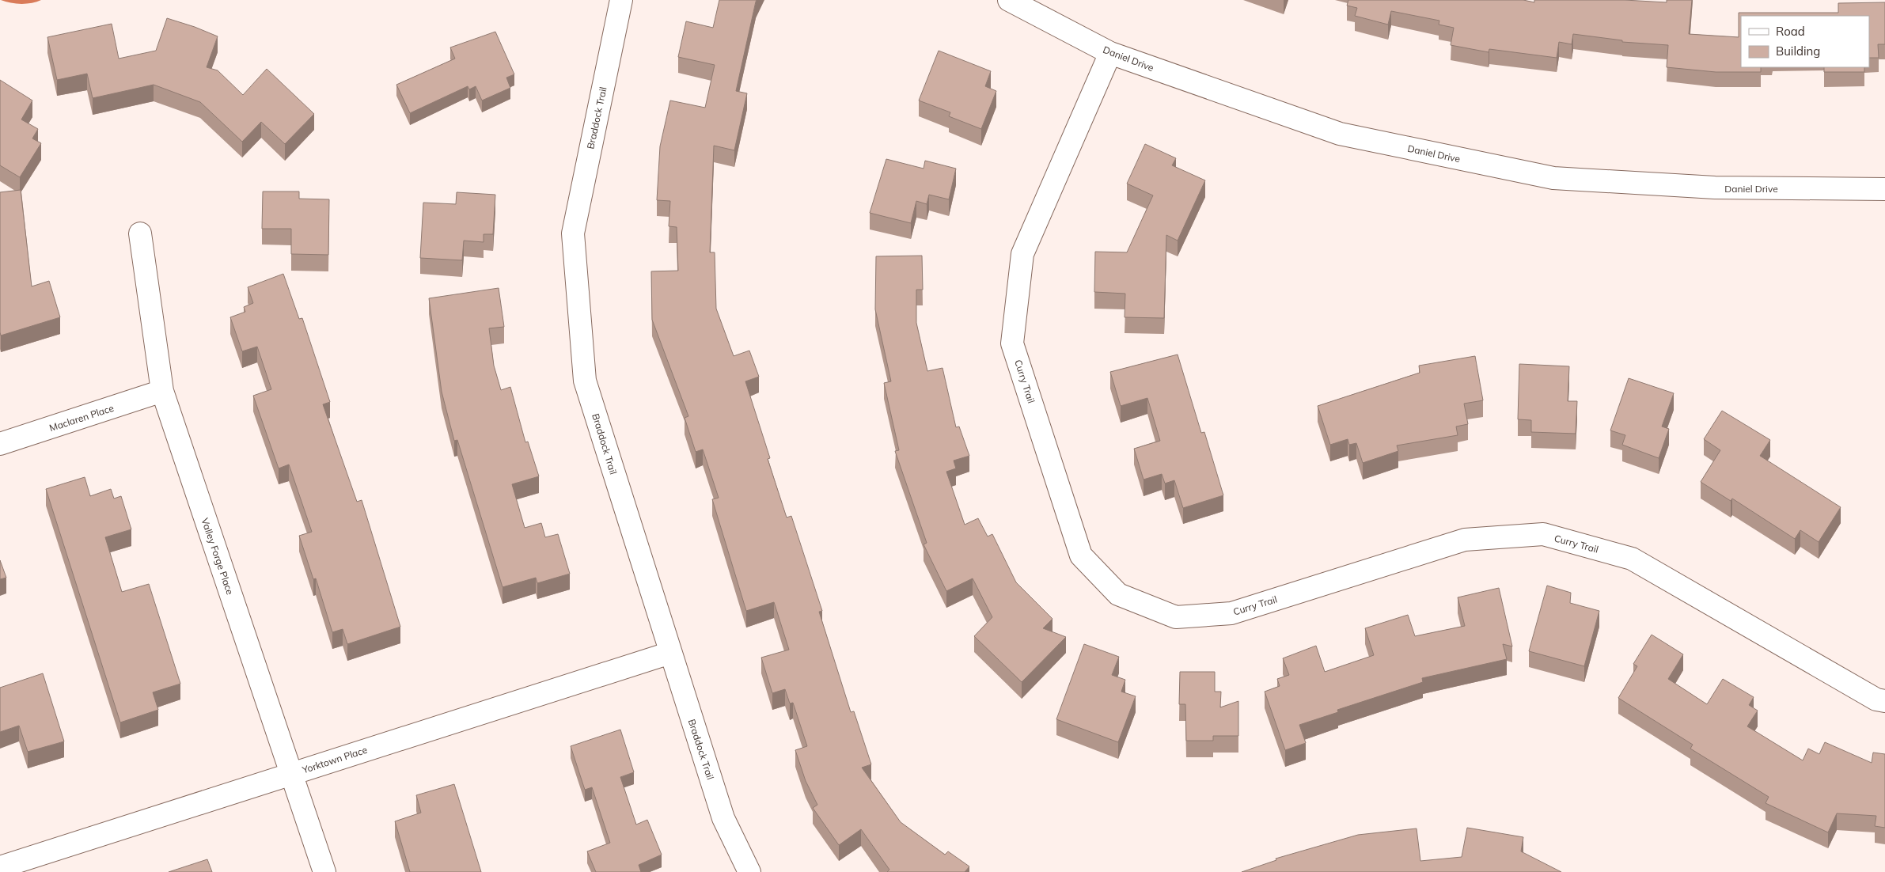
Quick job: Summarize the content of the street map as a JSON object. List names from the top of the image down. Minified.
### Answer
{"streets":{"street":["Daniel Drive","Braddock Trail","Curry Trail","Maclaren Place","Valley Forge Place","Yorktown Place"]},"crossings":[["Daniel Drive","Curry Trail"],["Braddock Trail","Yorktown Place"],["Maclaren Place","Valley Forge Place"],["Valley Forge Place","Yorktown Place"]],"legend":["Road","Building"]}
